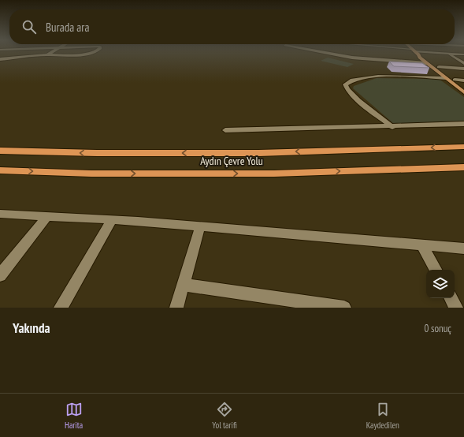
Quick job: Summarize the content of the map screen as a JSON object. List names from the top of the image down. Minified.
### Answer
{"streets":{"highway":["Aydın Çevre Yolu"]},"page":{"search":"Burada ara","heading":["Yakında","0 sonuç"],"nav":["Harita","Yol tarifi","Kaydedilen"]}}
